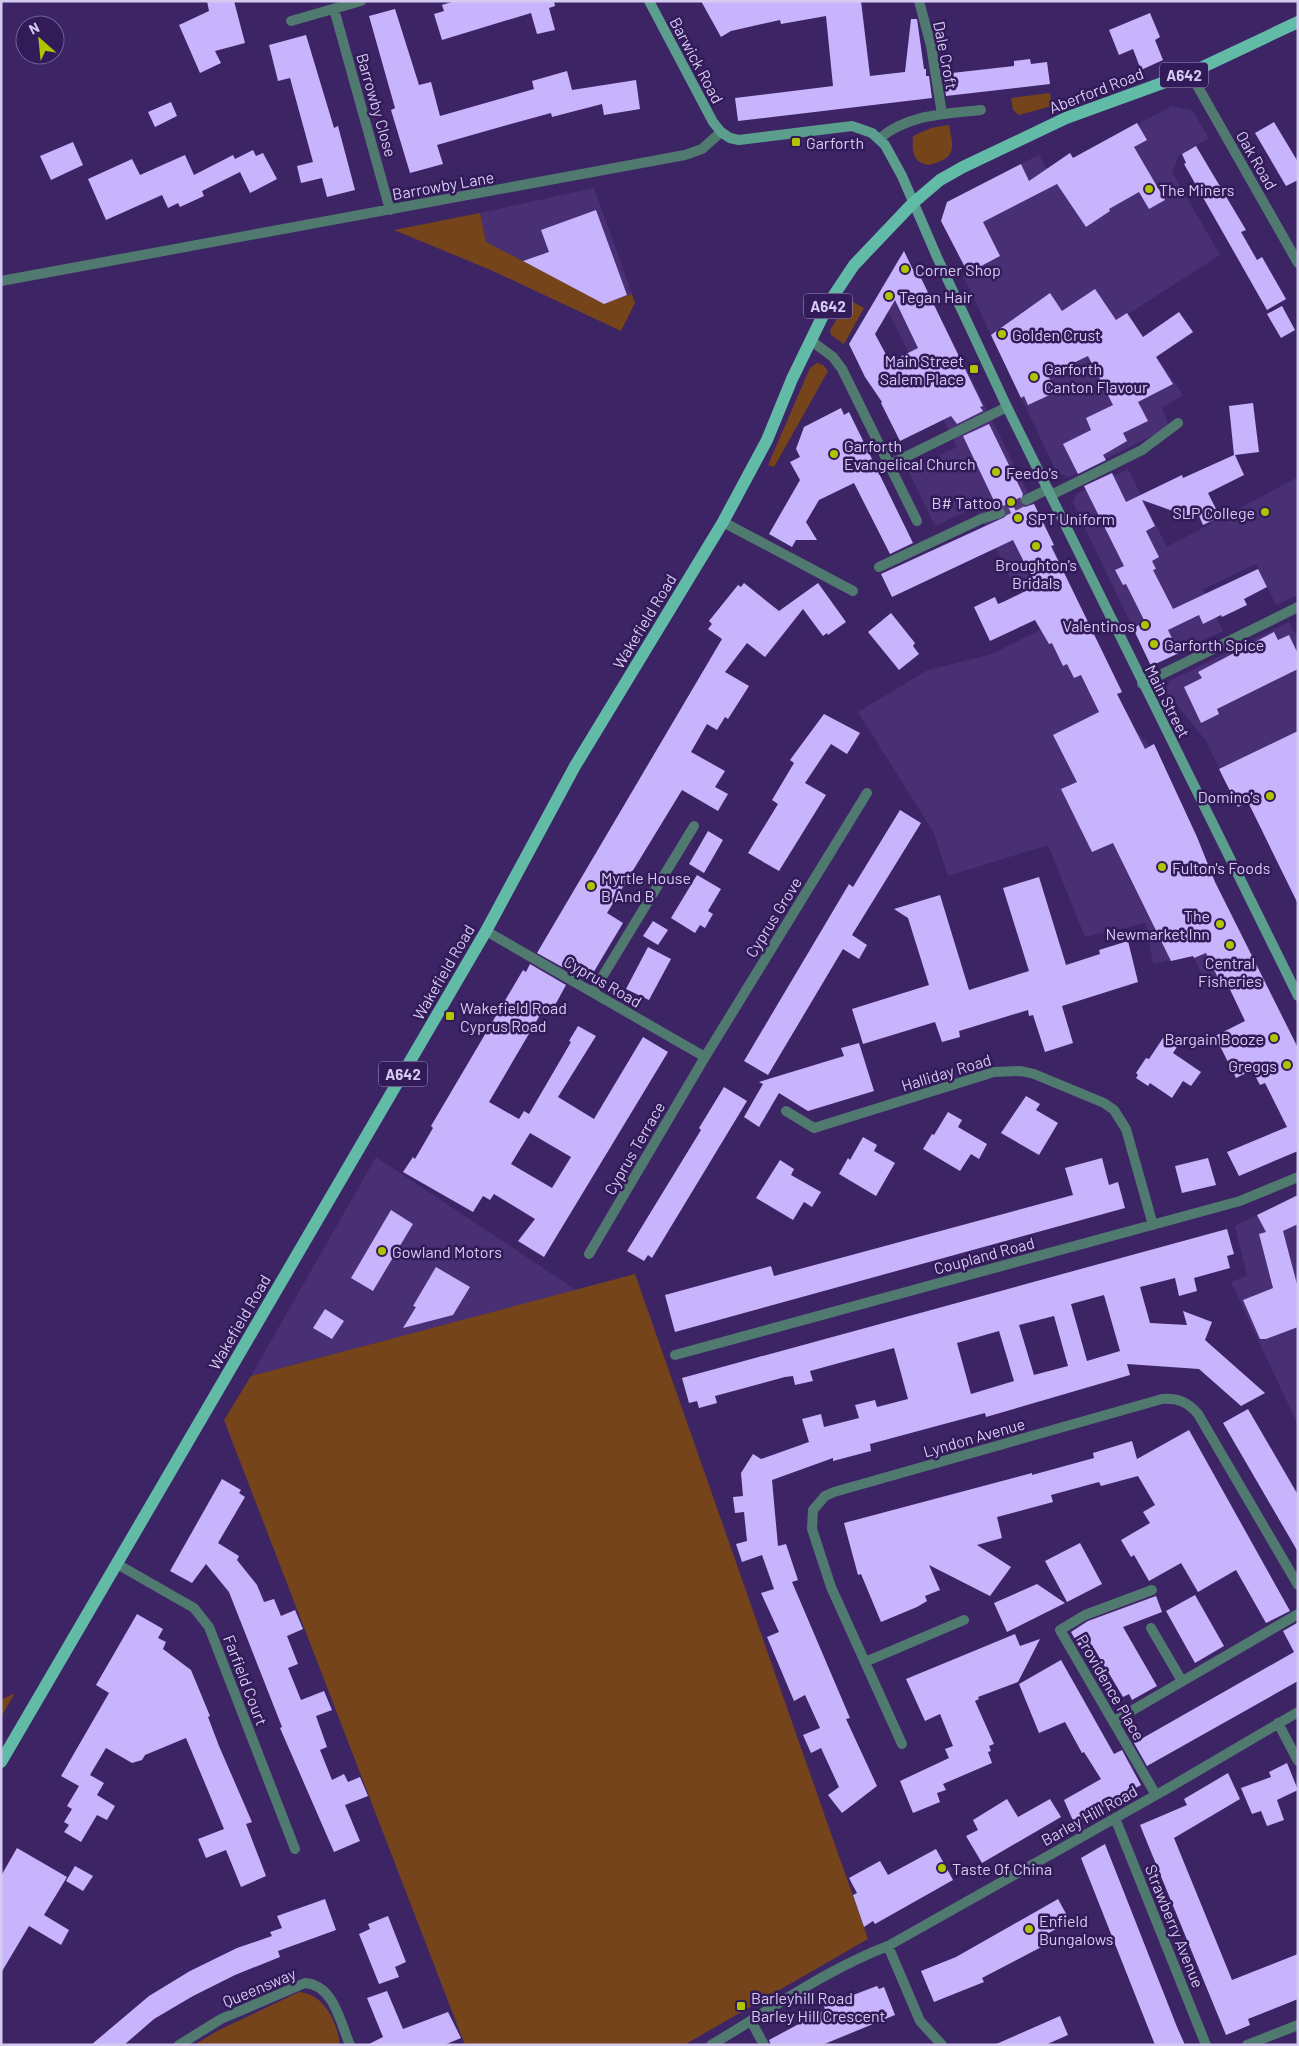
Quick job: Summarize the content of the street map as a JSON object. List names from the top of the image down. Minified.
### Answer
{"streets":{"main road":["Barwick Road","A642","Aberford Road","Wakefield Road","Main Street"],"street":["Dale Croft","Barrowby Close","Oak Road","Barrowby Lane","Cyprus Grove","Cyprus Road","Halliday Road","Cyprus Terrace","Coupland Road","Lyndon Avenue","Farfield Court","Providence Place","Barley Hill Road","Strawberry Avenue","Queensway"]},"crossings":[["Barwick Road","Barrowby Lane"],["Aberford Road","Oak Road"],["Aberford Road","Wakefield Road"],["Aberford Road","Main Street"],["Barrowby Close","Barrowby Lane"],["Wakefield Road","Main Street"],["Wakefield Road","Cyprus Road"],["Wakefield Road","Farfield Court"],["Cyprus Grove","Cyprus Road"],["Cyprus Grove","Cyprus Terrace"],["Cyprus Road","Cyprus Terrace"],["Halliday Road","Coupland Road"],["Providence Place","Barley Hill Road"],["Barley Hill Road","Strawberry Avenue"]],"places":{"transit":["Garforth","Main Street Salem Place","Wakefield Road Cyprus Road","Barleyhill Road Barley Hill Crescent"],"other":["The Miners","Corner Shop","Tegan Hair","Golden Crust","Garforth Canton Flavour","Garforth Evangelical Church","Feedo's","B# Tattoo","SLP College","SPT Uniform","Broughton's Bridals","Valentinos","Garforth Spice","Domino's","Fulton's Foods","Myrtle House B And B","The Newmarket Inn","Central Fisheries","Bargain Booze","Greggs","Gowland Motors","Taste Of China","Enfield Bungalows"]},"north":"top left"}
